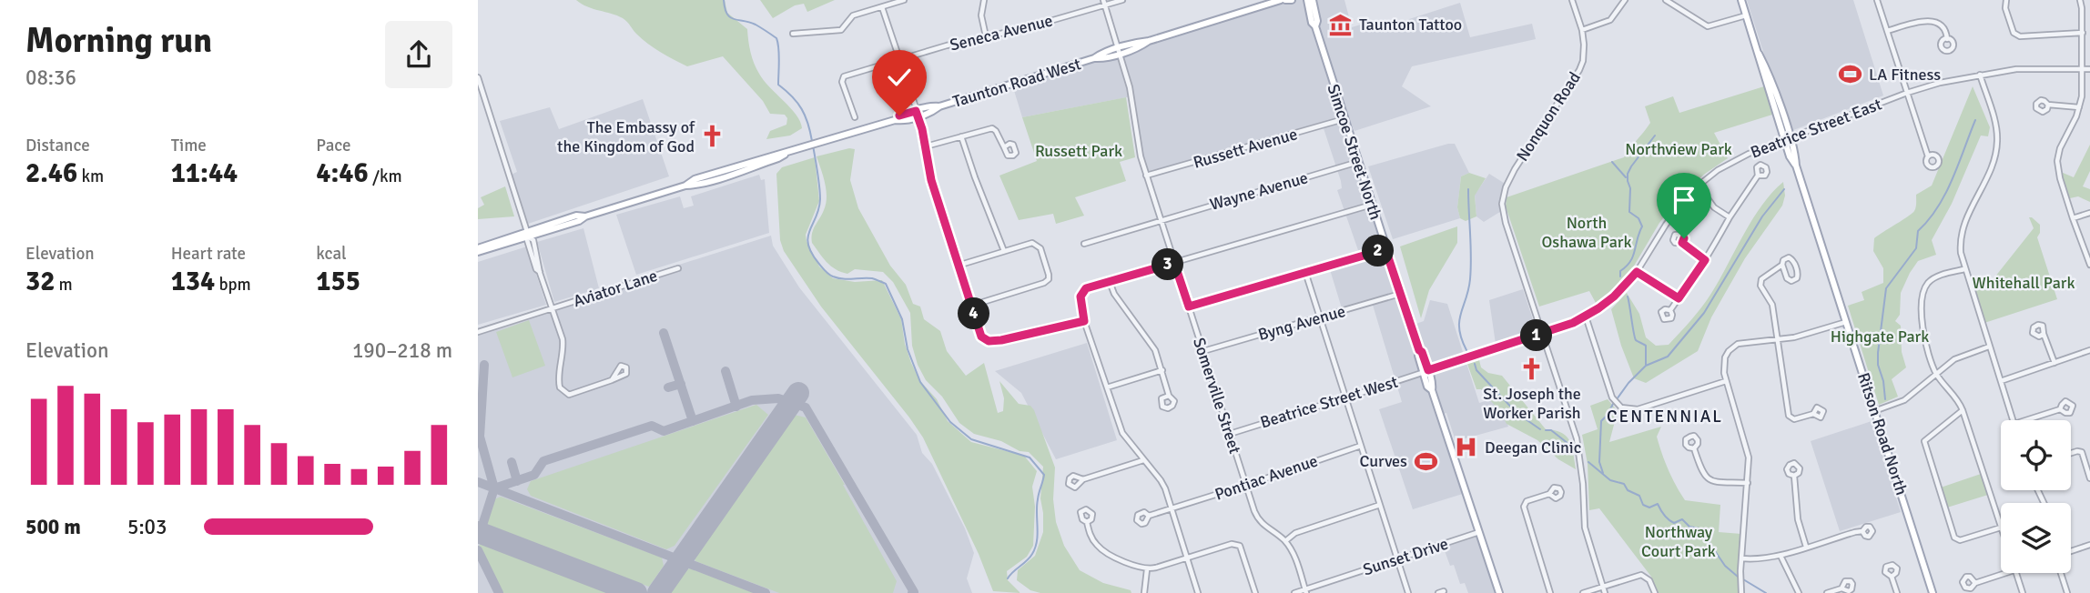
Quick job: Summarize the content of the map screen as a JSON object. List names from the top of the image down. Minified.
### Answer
{"streets":{"main road":["Taunton Road West","Simcoe Street North","Ritson Road North"],"street":["Seneca Avenue","Nonquon Road","Beatrice Street East","Russett Avenue","Wayne Avenue","Aviator Lane","Byng Avenue","Somerville Street","Beatrice Street West","Pontiac Avenue","Sunset Drive"]},"crossings":[["Seneca Avenue","Somerville Street"],["Taunton Road West","Somerville Street"],["Nonquon Road","Beatrice Street East"],["Beatrice Street East","Simcoe Street North"],["Beatrice Street East","Beatrice Street West"],["Beatrice Street East","Ritson Road North"],["Russett Avenue","Simcoe Street North"],["Russett Avenue","Somerville Street"],["Simcoe Street North","Wayne Avenue"],["Simcoe Street North","Byng Avenue"],["Simcoe Street North","Beatrice Street West"],["Simcoe Street North","Sunset Drive"],["Wayne Avenue","Somerville Street"],["Byng Avenue","Somerville Street"],["Somerville Street","Beatrice Street West"],["Somerville Street","Pontiac Avenue"],["Somerville Street","Sunset Drive"]],"districts":["CENTENNIAL"],"parks":["Northview Park","Russett Park","North Oshawa Park","Whitehall Park","Highgate Park","Northway Court Park"],"places":{"museum":["Taunton Tattoo"],"sports":["LA Fitness","Curves"],"church":["The Embassy of the Kingdom of God","St. Joseph the Worker Parish"],"hospital":["Deegan Clinic"]},"page":{"heading":["Morning run","08:36"],"stats":[["Distance","2.46 km"],["Time","11:44"],["Pace","4:46 /km"],["Elevation","32 m"],["Heart rate","134 bpm"],["kcal","155"]],"pins":["2","3","4","1"],"chart":["Elevation","190–218 m"],"list":[{"name":"500 m","note":"5:03"}]}}
